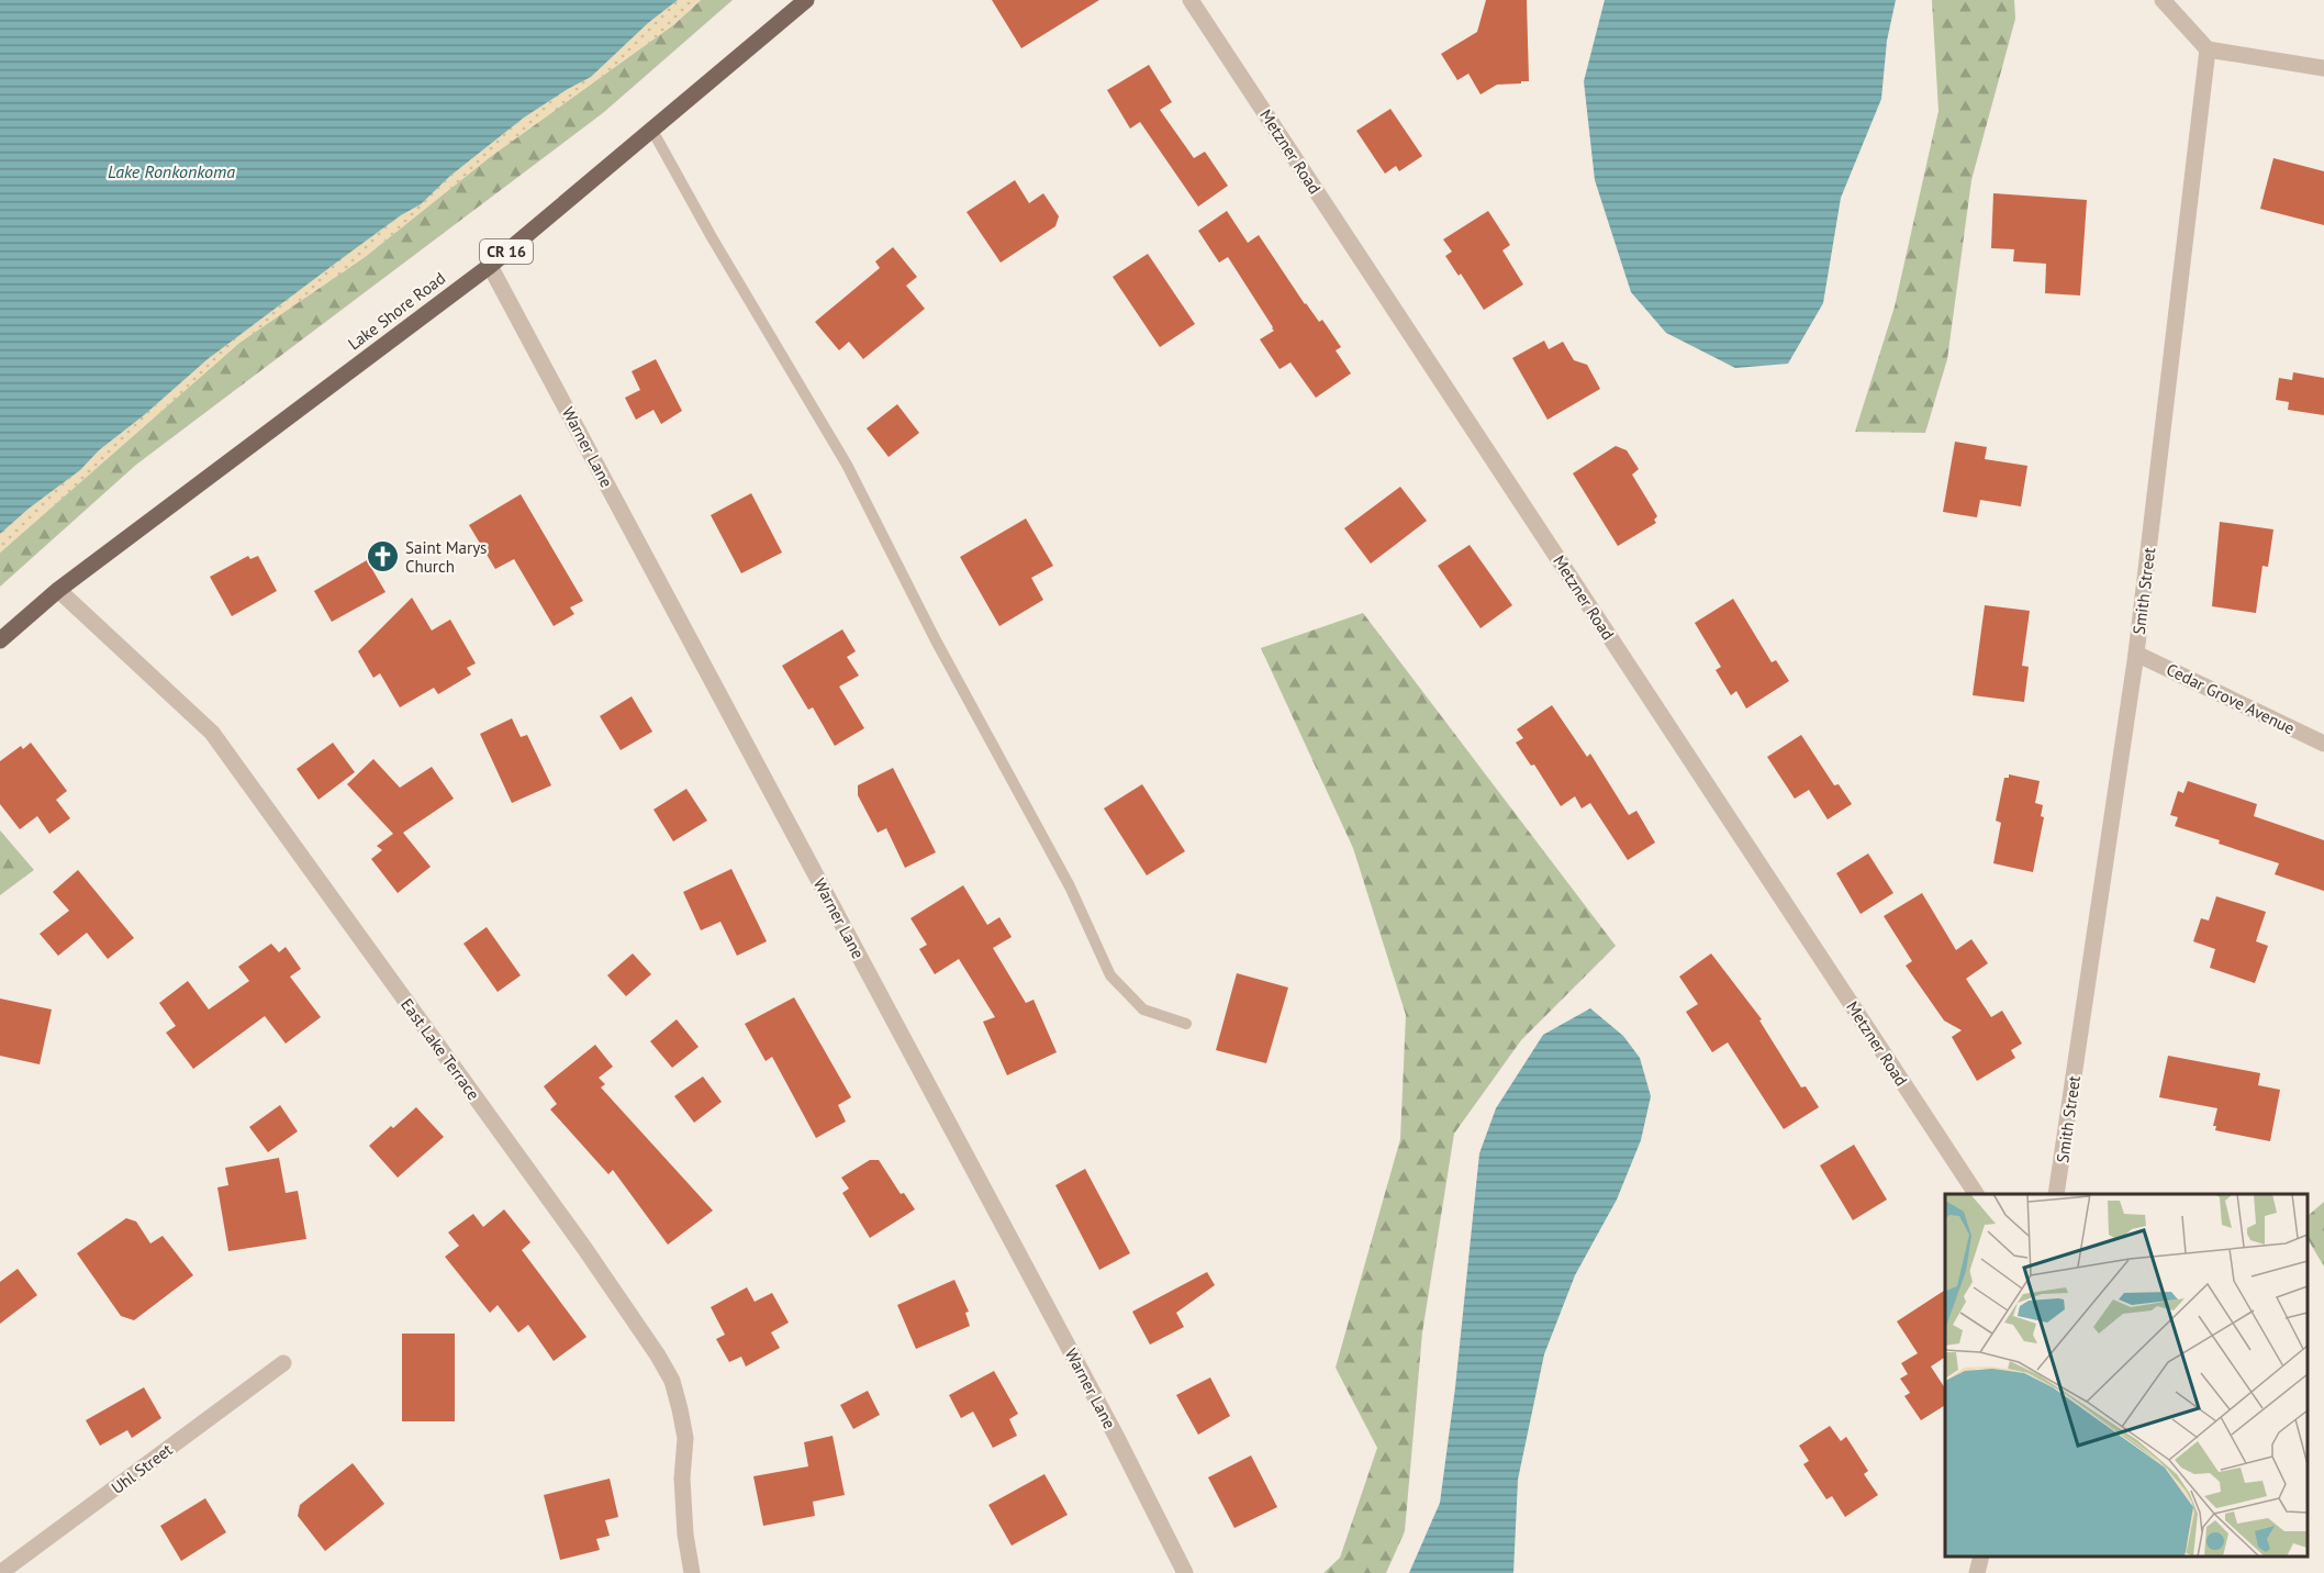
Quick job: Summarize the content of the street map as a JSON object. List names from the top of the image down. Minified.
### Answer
{"streets":{"main road":["CR 16","Lake Shore Road"],"street":["Metzner Road","Warner Lane","Smith Street","Cedar Grove Avenue","East Lake Terrace","Uhl Street"]},"crossings":[["Lake Shore Road","Warner Lane"],["Lake Shore Road","East Lake Terrace"],["Smith Street","Cedar Grove Avenue"]],"water":["Lake Ronkonkoma"],"places":{"church":["Saint Marys Church"]}}
